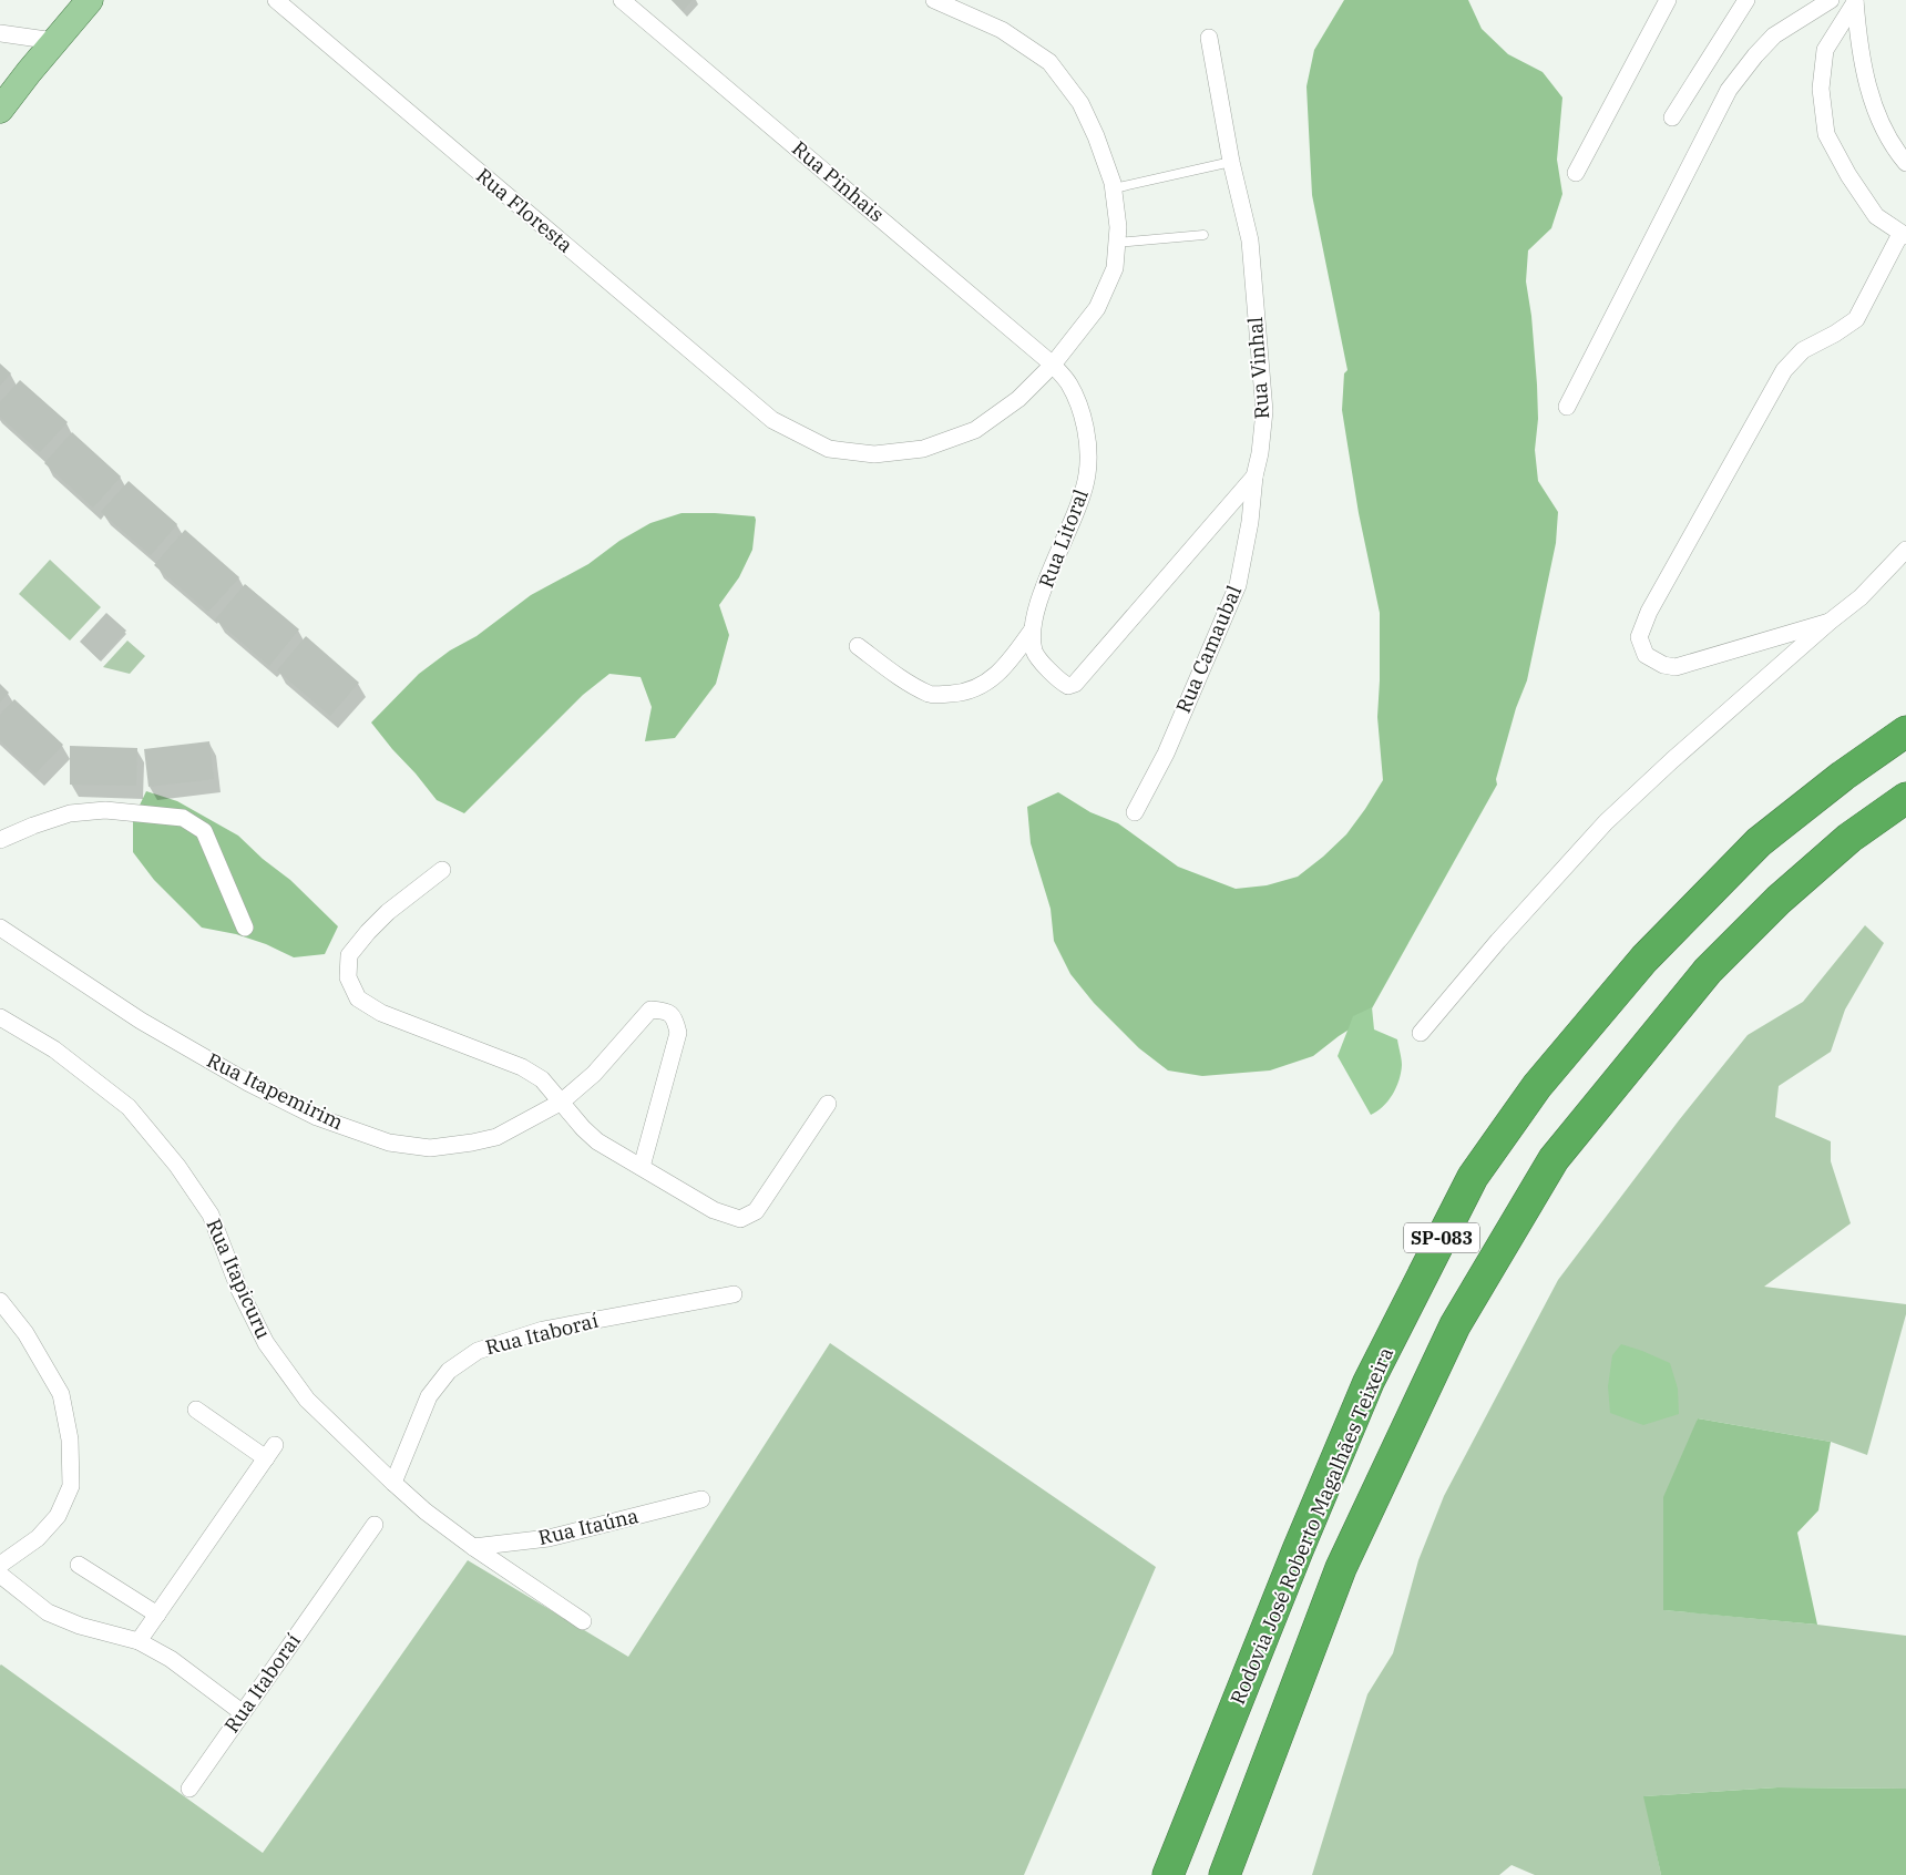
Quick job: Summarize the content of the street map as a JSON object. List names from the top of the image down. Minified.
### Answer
{"streets":{"highway":["SP-083","Rodovia José Roberto Magalhães Teixeira"],"street":["Rua Pinhais","Rua Floresta","Rua Vinhal","Rua Litoral","Rua Camaubal","Rua Itapemirim","Rua Itapicuru","Rua Itaboraí","Rua Itaúna"]},"crossings":[["Rua Pinhais","Rua Floresta"],["Rua Pinhais","Rua Litoral"],["Rua Floresta","Rua Litoral"],["Rua Vinhal","Rua Litoral"],["Rua Vinhal","Rua Camaubal"],["Rua Itapicuru","Rua Itaboraí"],["Rua Itapicuru","Rua Itaúna"]]}
